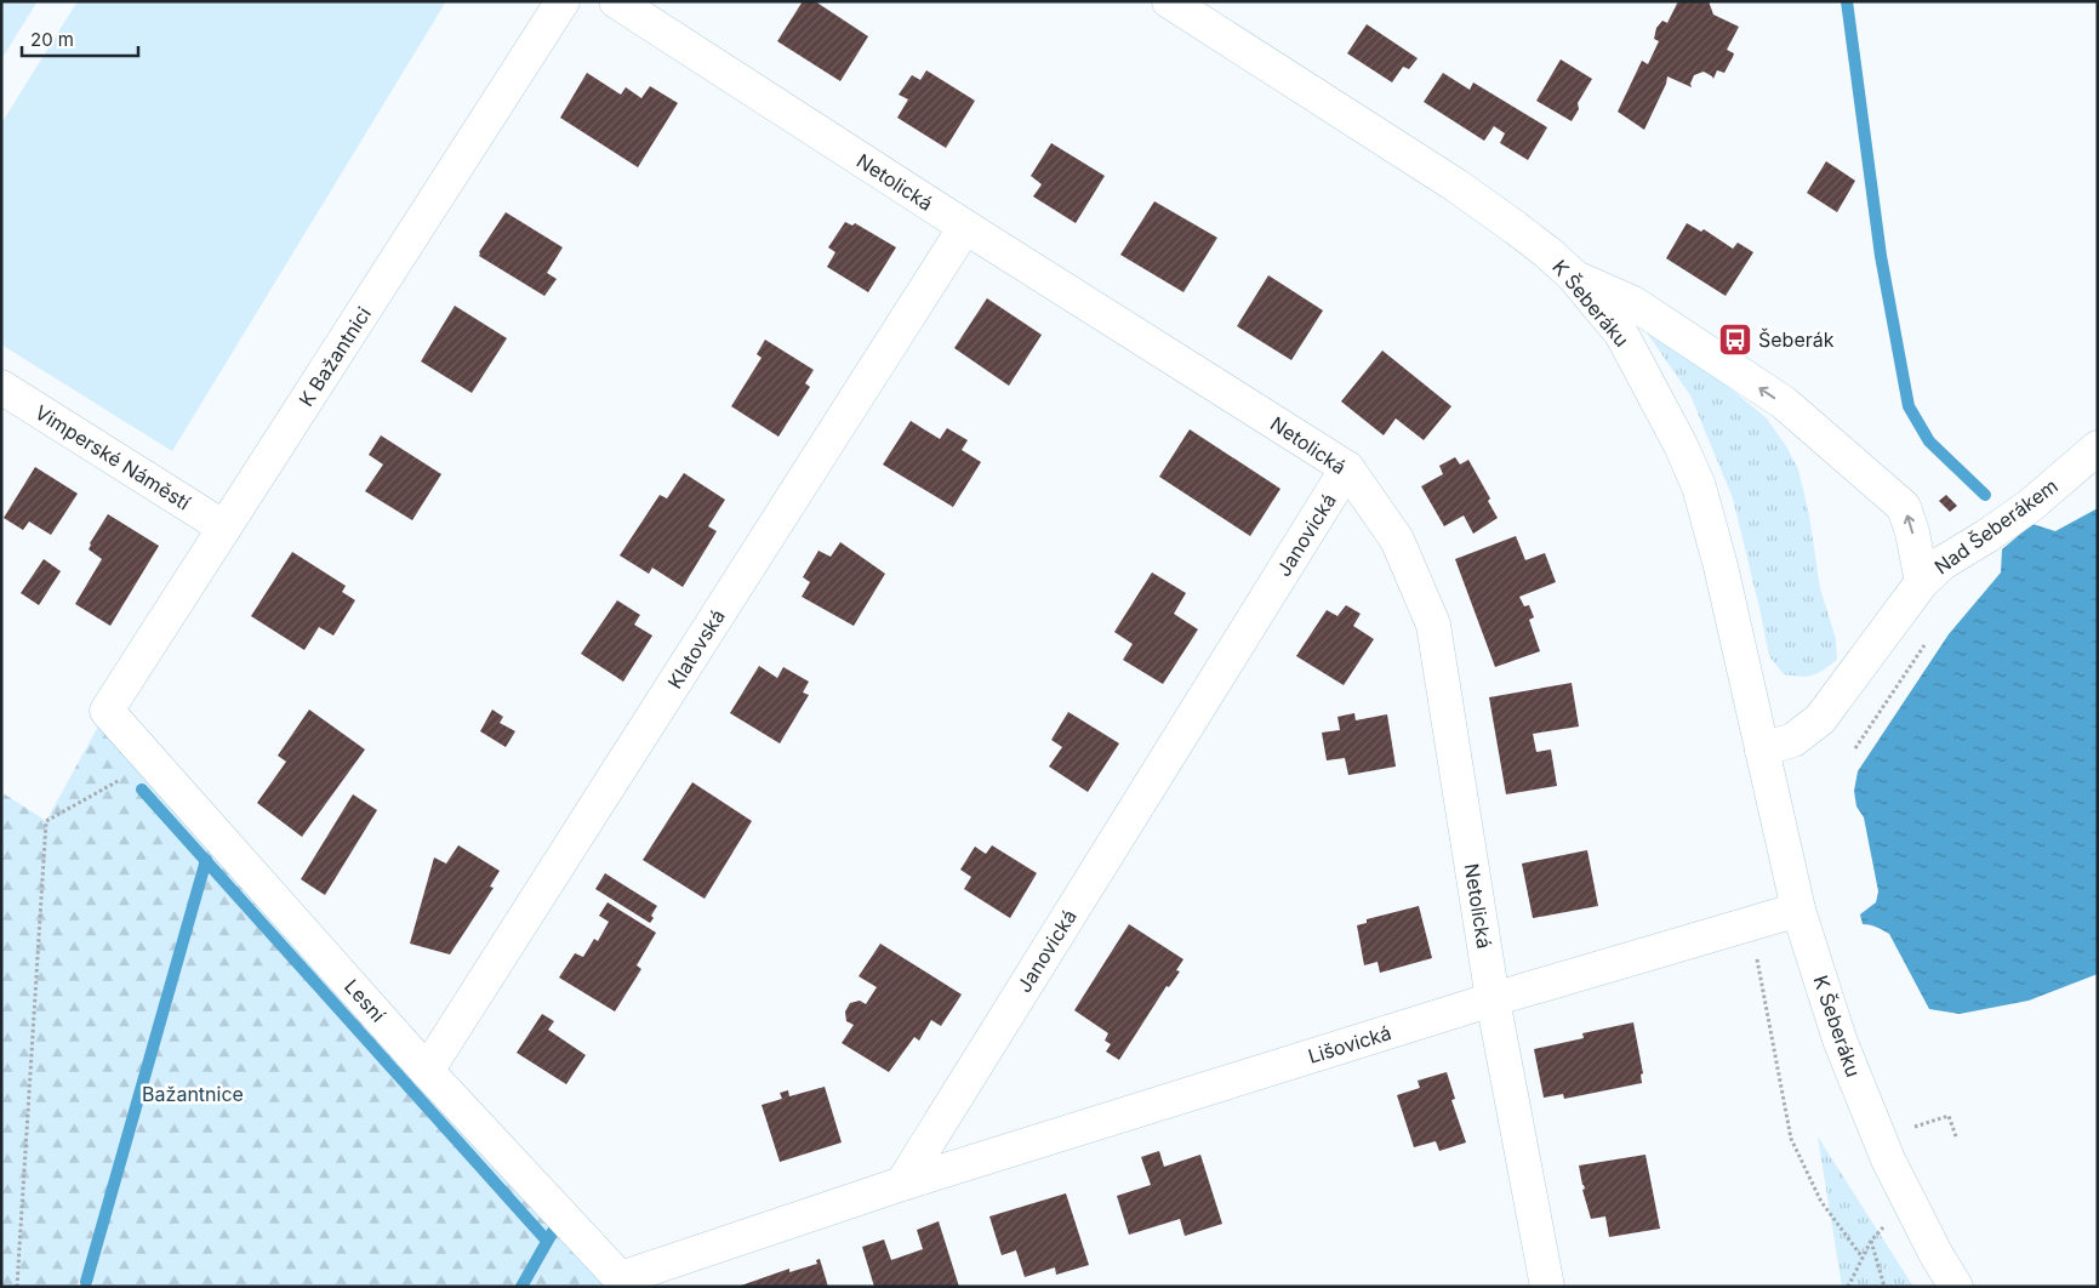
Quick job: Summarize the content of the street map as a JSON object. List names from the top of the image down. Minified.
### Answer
{"streets":{"street":["Netolická","K Šeberáku","K Bažantnici","Vimperské Náměstí","Nad Šeberákem","Janovická","Klatovská","Lesní","Lišovická"]},"crossings":[["Netolická","Janovická"],["Netolická","Klatovská"],["Netolická","Lišovická"],["K Šeberáku","Lišovická"],["K Bažantnici","Vimperské Náměstí"],["K Bažantnici","Lesní"],["Janovická","Lišovická"],["Klatovská","Lesní"]],"parks":["Bažantnice"],"places":{"bus stop":["Šeberák"]},"scale_bar":"20 m"}
